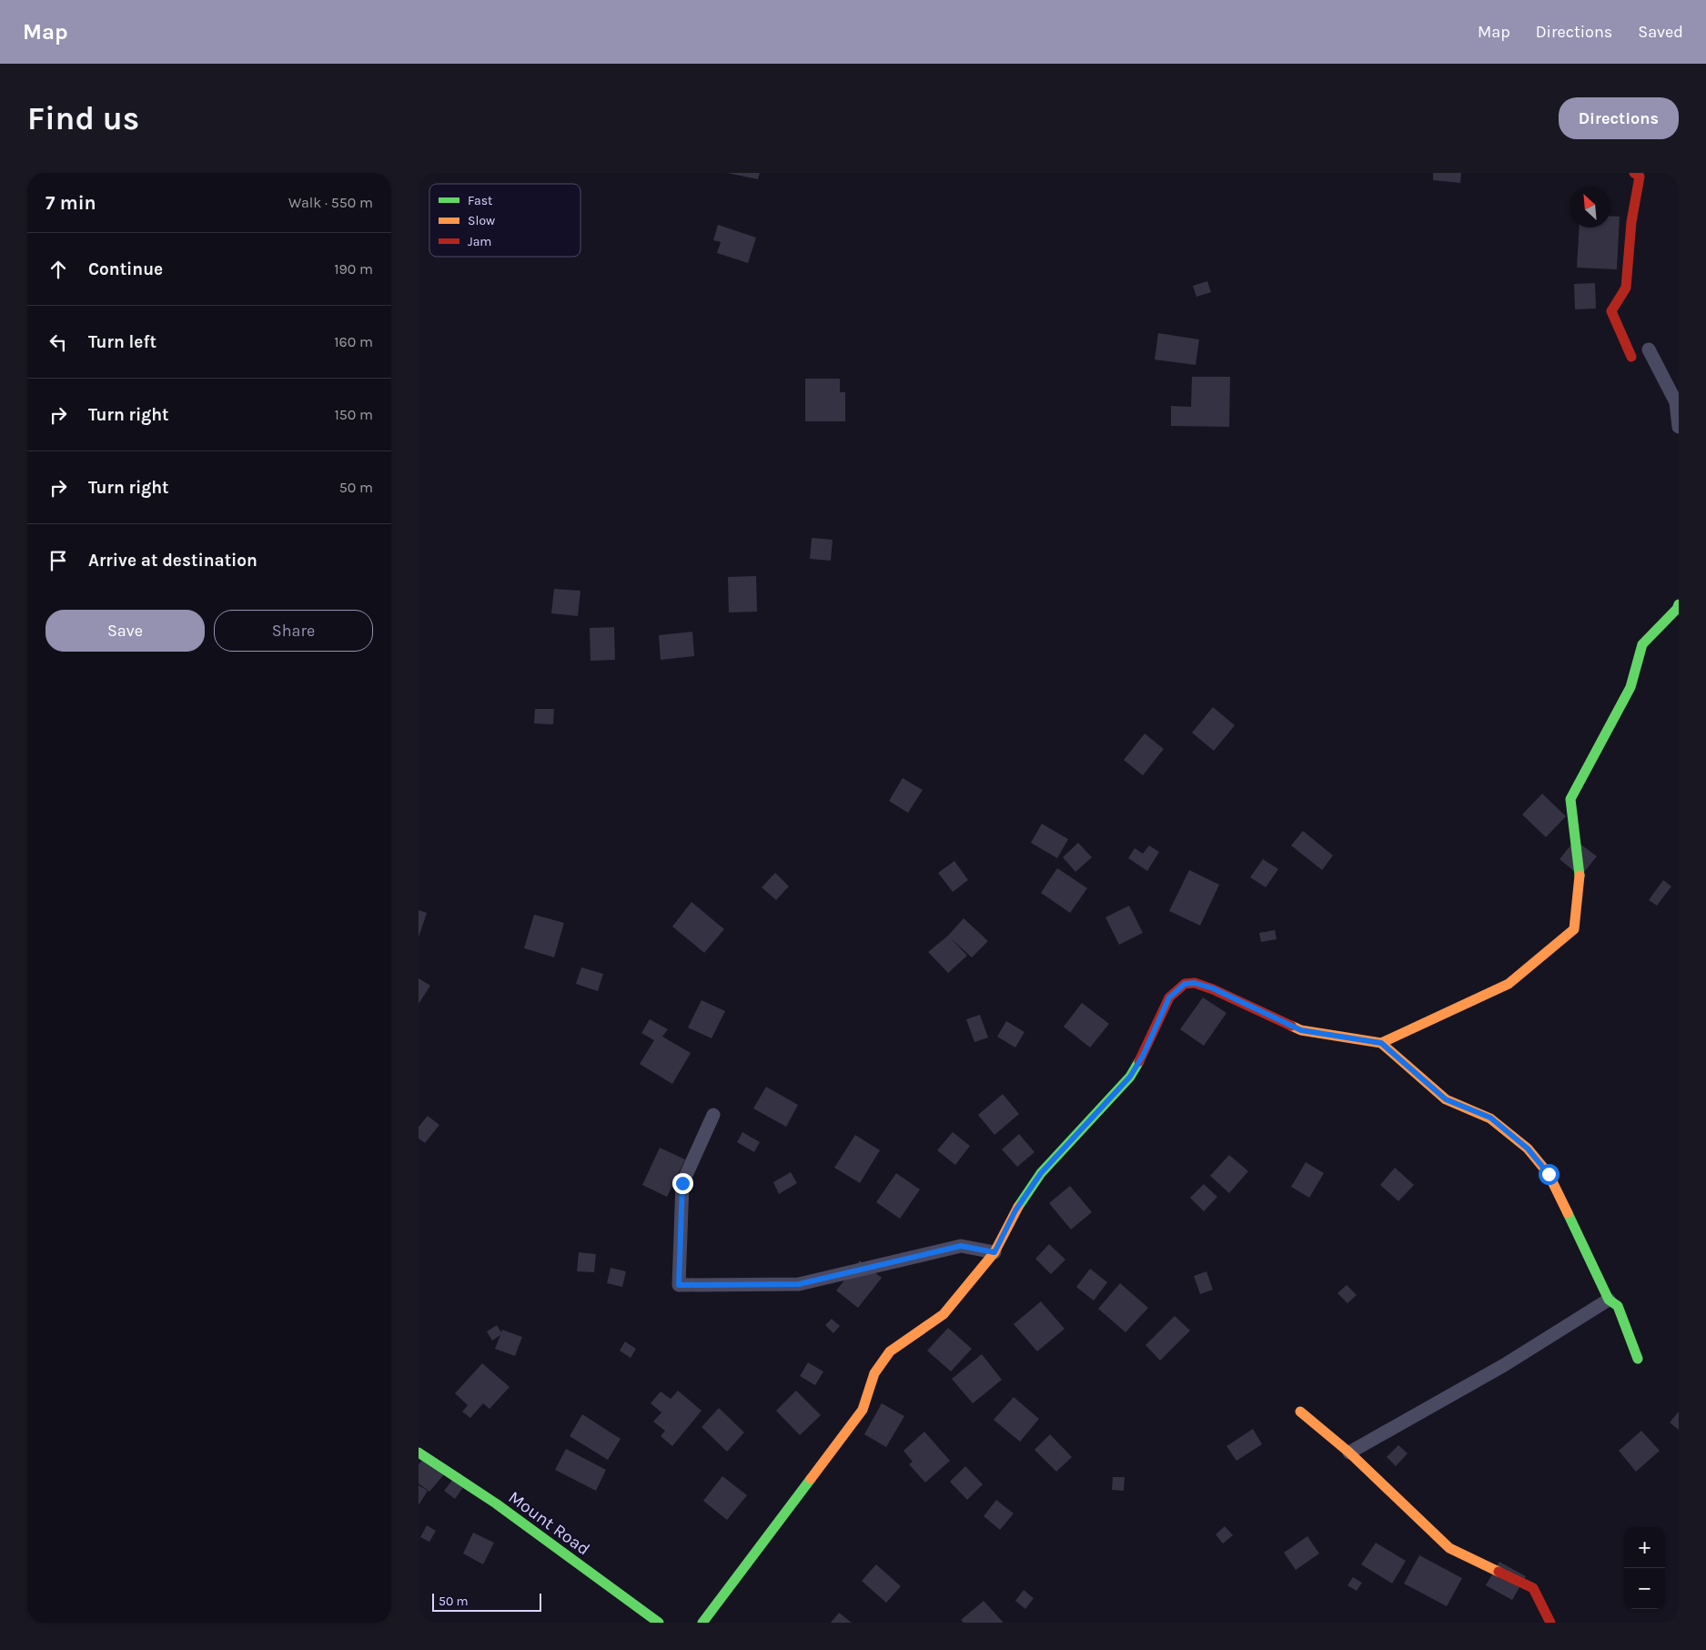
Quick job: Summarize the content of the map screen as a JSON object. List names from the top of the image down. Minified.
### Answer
{"streets":{"street":["Mount Road"]},"legend":["Fast","Slow","Jam"],"scale_bar":"50 m","north":"top left","page":{"header":"Map","nav":["Map","Directions","Saved"],"buttons":["Directions",["Save","Share"]],"title":"Find us","heading":["7 min","Walk · 550 m"],"list":[["Continue","190 m"],["Turn left","160 m"],["Turn right","150 m"],["Turn right","50 m"],"Arrive at destination"],"map_buttons":["+","−"],"scale":"50 m"}}
